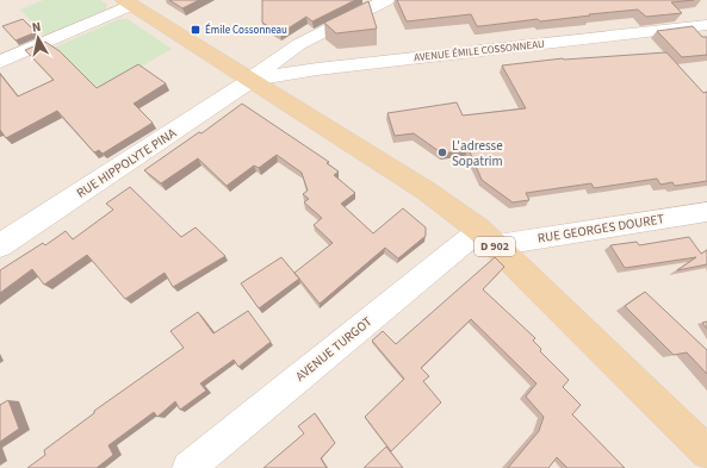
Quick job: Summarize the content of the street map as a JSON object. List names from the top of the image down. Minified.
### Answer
{"streets":{"main road":["RUE HIPPOLYTE PINA","D 902"],"street":["AVENUE ÉMILE COSSONNEAU","RUE GEORGES DOURET","AVENUE TURGOT"]},"crossings":[["AVENUE ÉMILE COSSONNEAU","RUE HIPPOLYTE PINA"],["AVENUE ÉMILE COSSONNEAU","D 902"],["RUE HIPPOLYTE PINA","D 902"],["RUE GEORGES DOURET","D 902"],["RUE GEORGES DOURET","AVENUE TURGOT"],["D 902","AVENUE TURGOT"]],"places":{"transit":["Émile Cossonneau"],"other":["L'adresse Sopatrim"]},"north":"top"}
